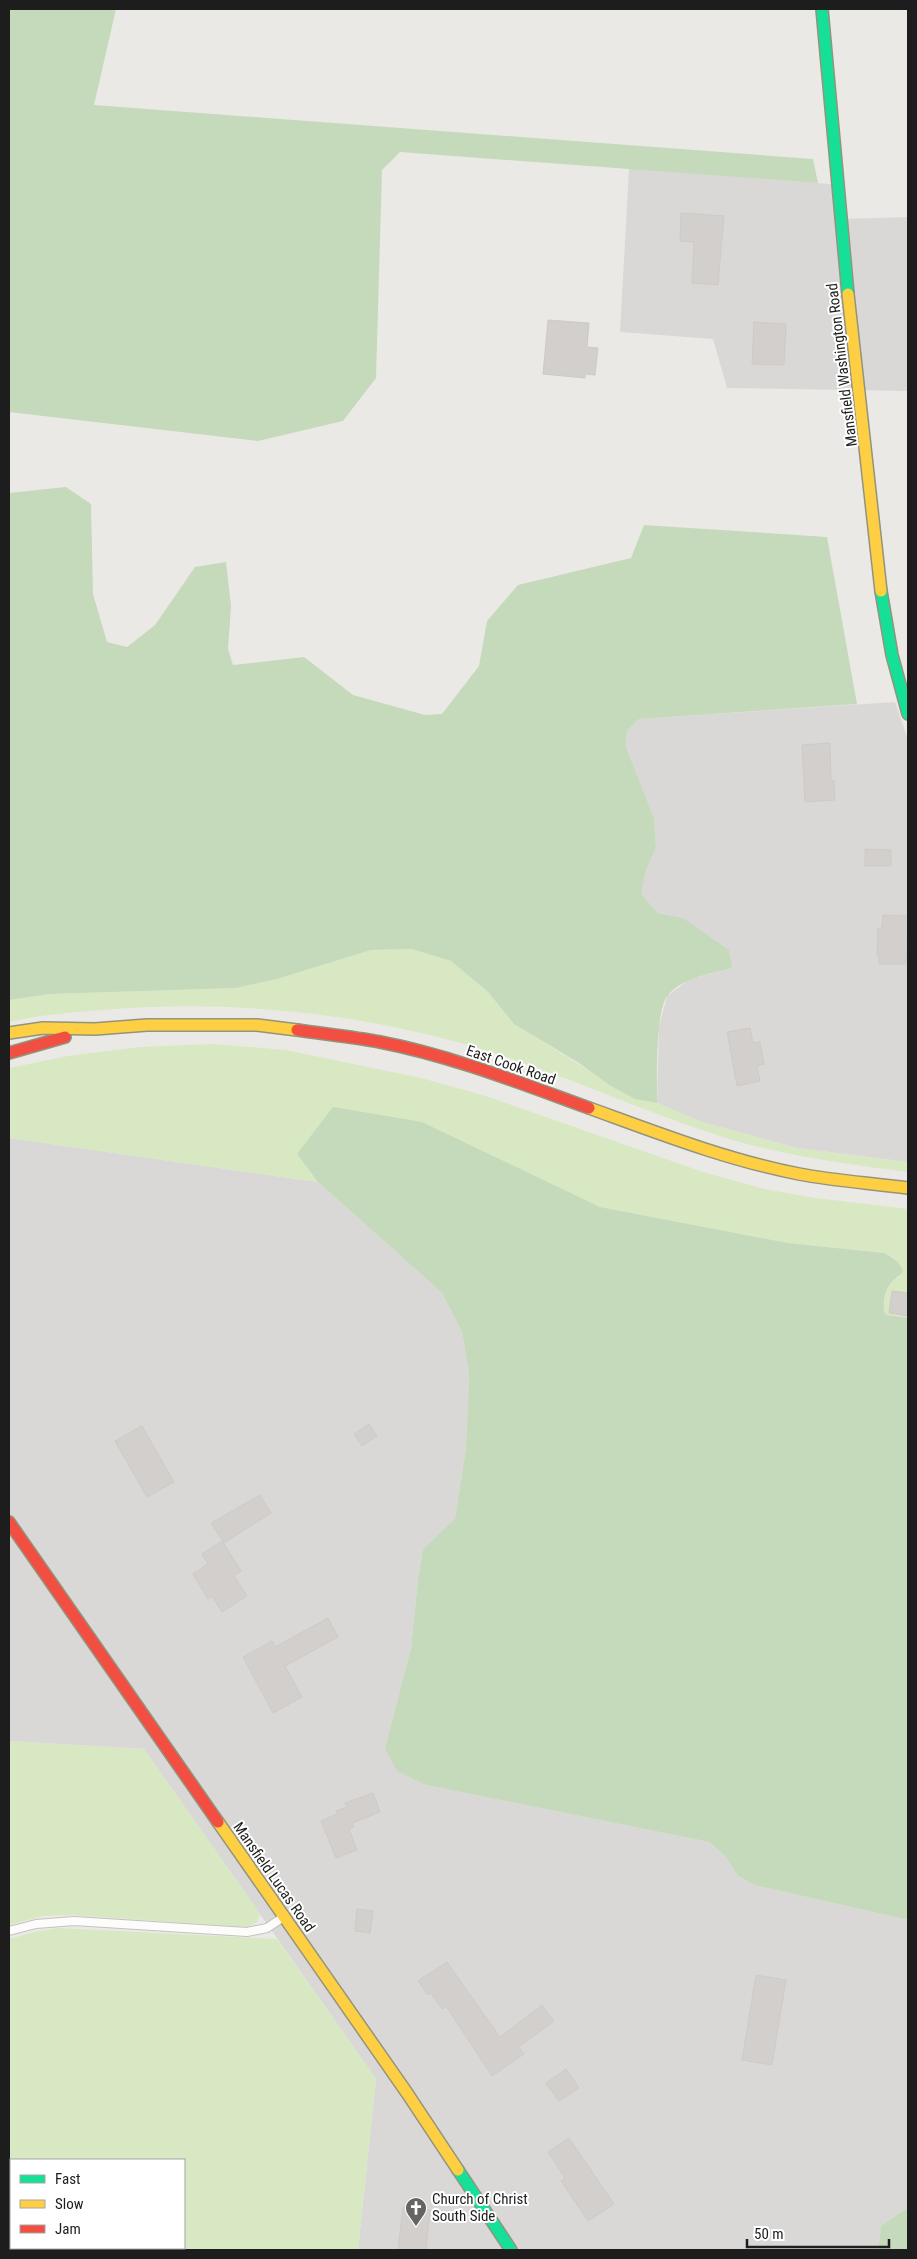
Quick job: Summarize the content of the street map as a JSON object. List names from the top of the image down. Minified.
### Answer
{"streets":{"street":["Mansfield Washington Road","East Cook Road","Mansfield Lucas Road"]},"places":{"church":["Church of Christ South Side"]},"legend":["Fast","Slow","Jam"],"scale_bar":"50 m"}
